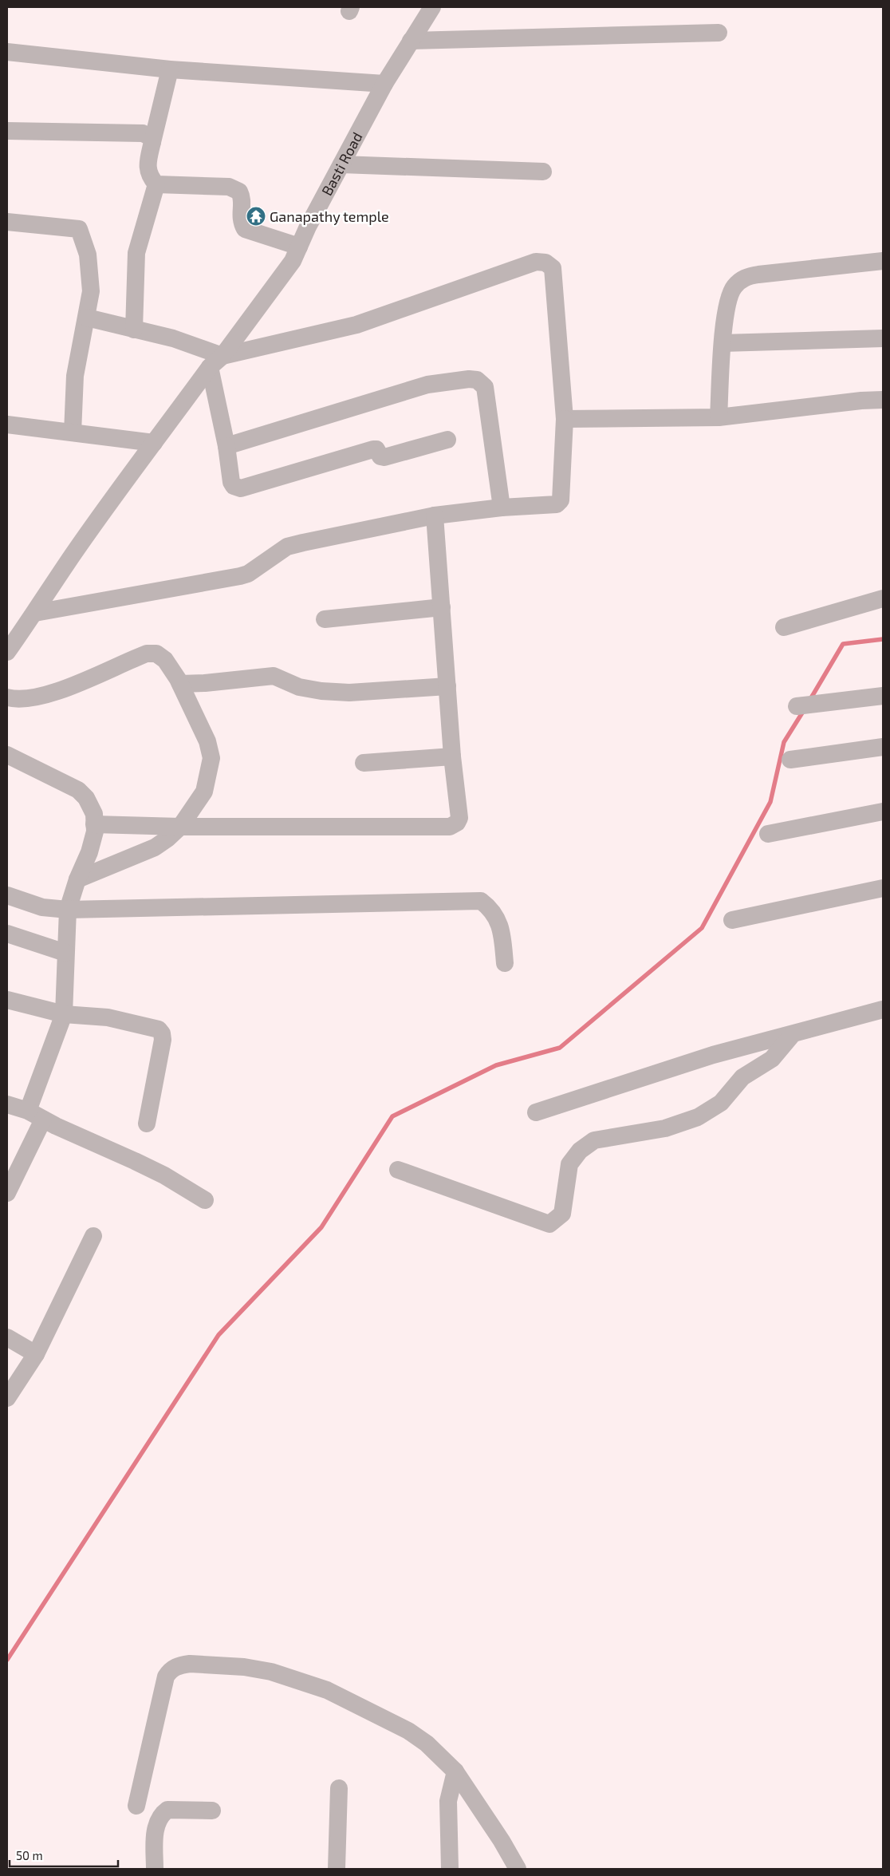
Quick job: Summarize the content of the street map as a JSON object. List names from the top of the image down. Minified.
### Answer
{"streets":{"street":["Basti Road"]},"places":{"temple":["Ganapathy temple"]},"scale_bar":"50 m"}
